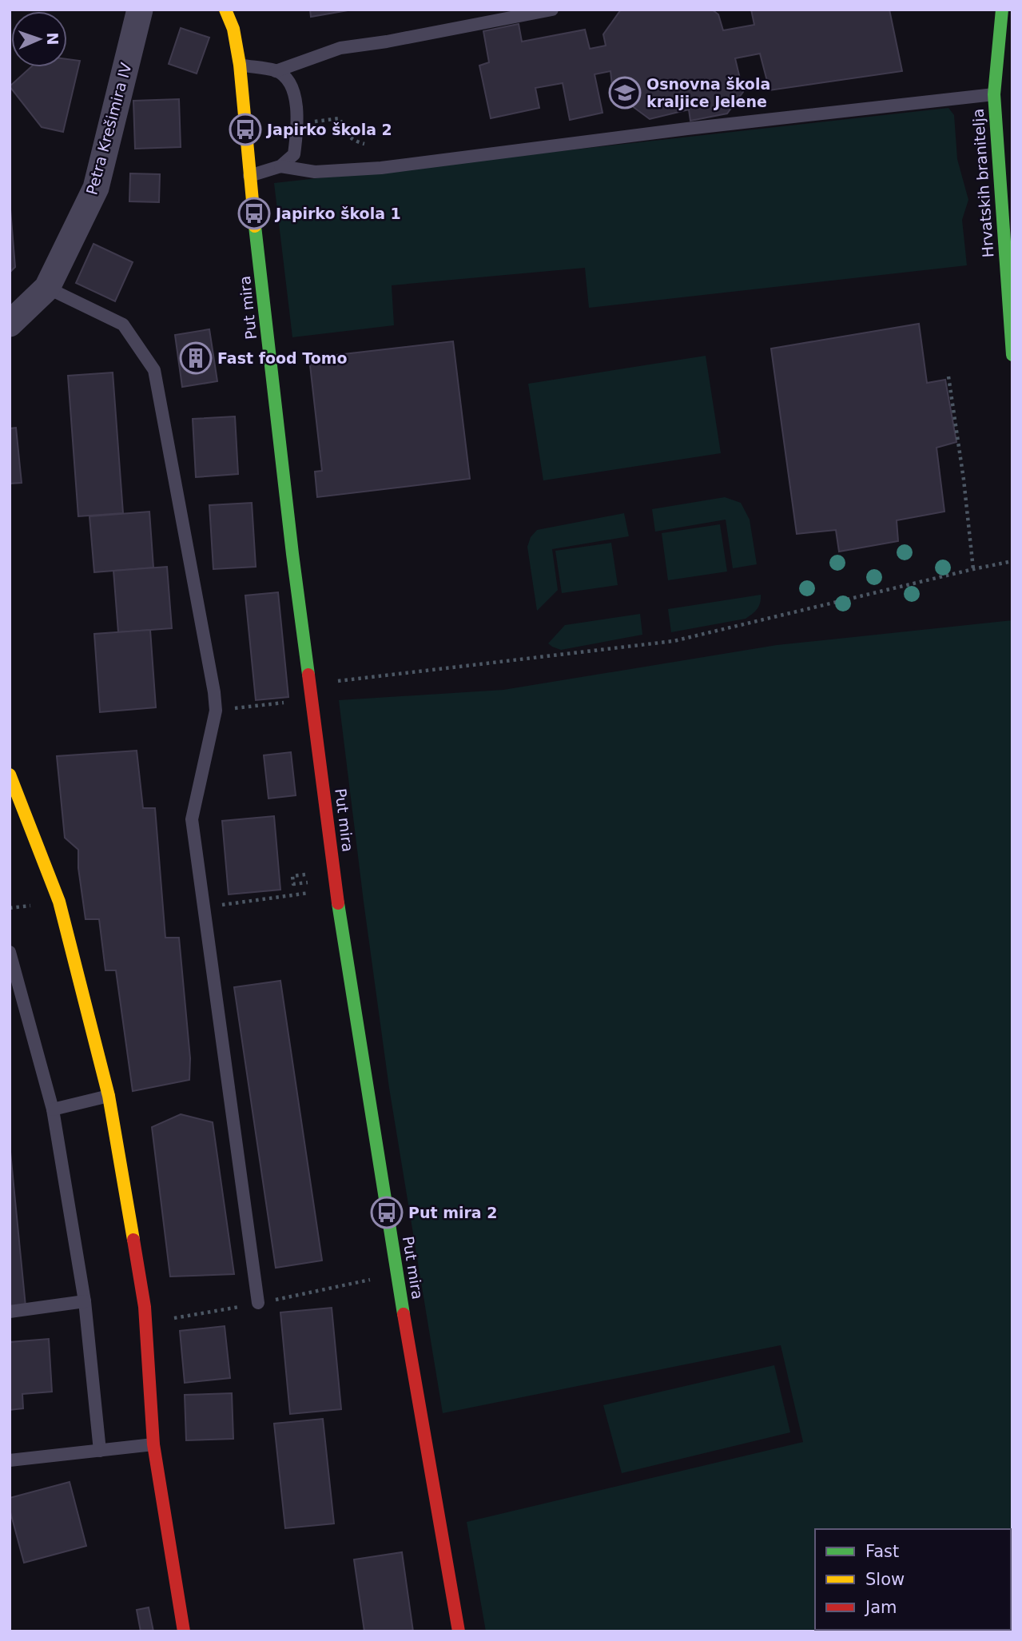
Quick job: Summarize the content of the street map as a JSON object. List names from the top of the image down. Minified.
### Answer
{"streets":{"street":["Petra Krešimira IV","Hrvatskih branitelja","Put mira"]},"places":{"school or university":["Osnovna škola kraljice Jelene"],"bus stop":["Japirko škola 2","Japirko škola 1","Put mira 2"],"building":["Fast food Tomo"]},"legend":["Fast","Slow","Jam"],"north":"right"}
